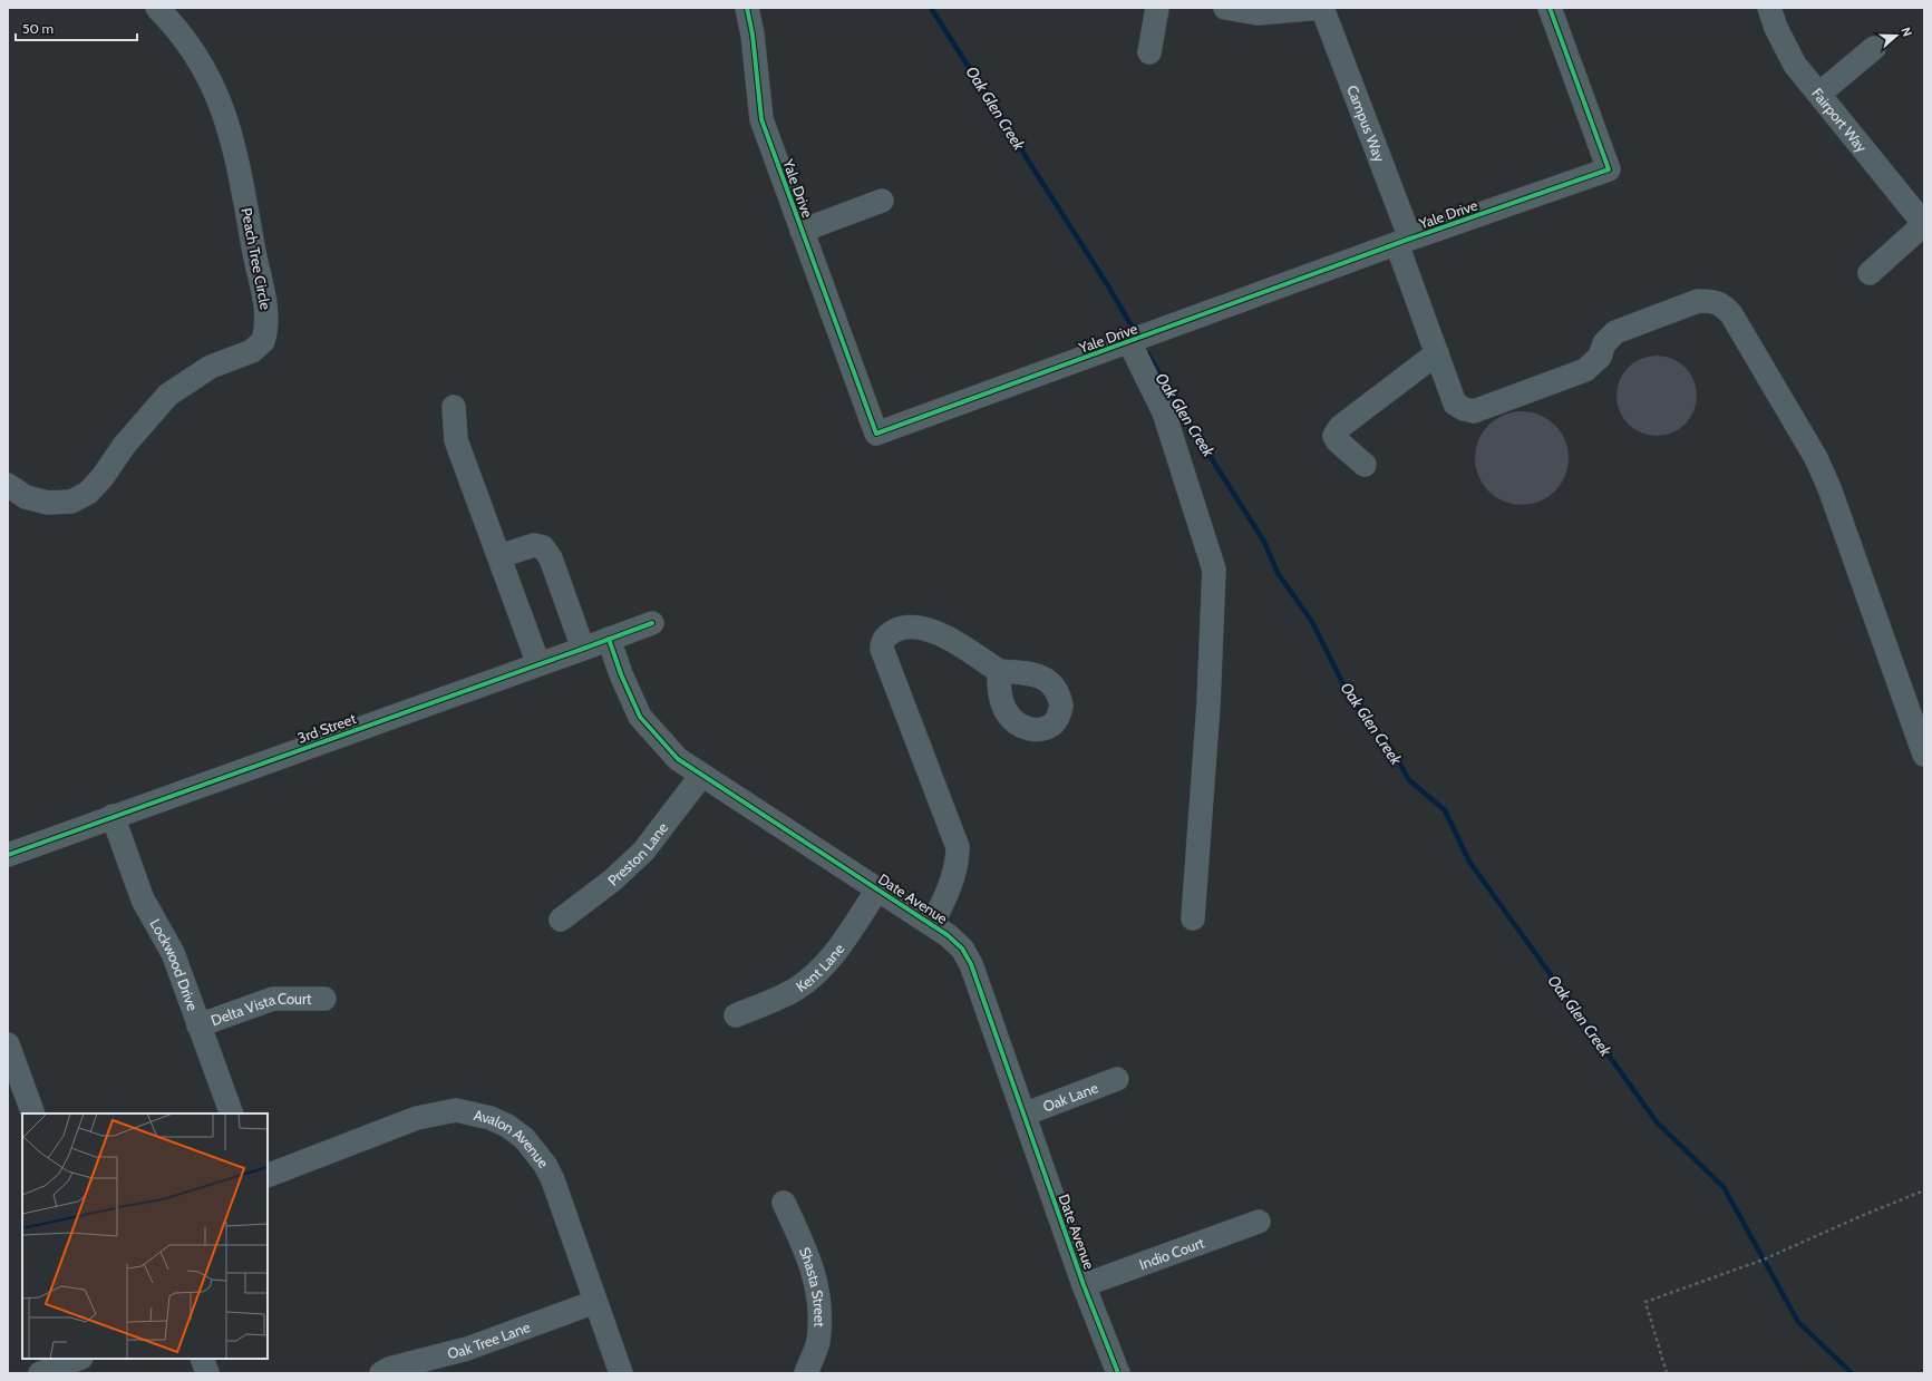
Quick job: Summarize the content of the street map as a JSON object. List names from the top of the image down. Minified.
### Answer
{"streets":{"street":["Fairport Way","Campus Way","Yale Drive","Peach Tree Circle","3rd Street","Preston Lane","Date Avenue","Lockwood Drive","Kent Lane","Delta Vista Court","Oak Lane","Avalon Avenue","Indio Court","Shasta Street","Oak Tree Lane"]},"crossings":[["Campus Way","Yale Drive"],["3rd Street","Date Avenue"],["3rd Street","Lockwood Drive"],["Preston Lane","Date Avenue"],["Date Avenue","Kent Lane"],["Date Avenue","Oak Lane"],["Date Avenue","Indio Court"],["Lockwood Drive","Delta Vista Court"],["Avalon Avenue","Oak Tree Lane"]],"water":["Oak Glen Creek"],"scale_bar":"50 m","north":"right"}
